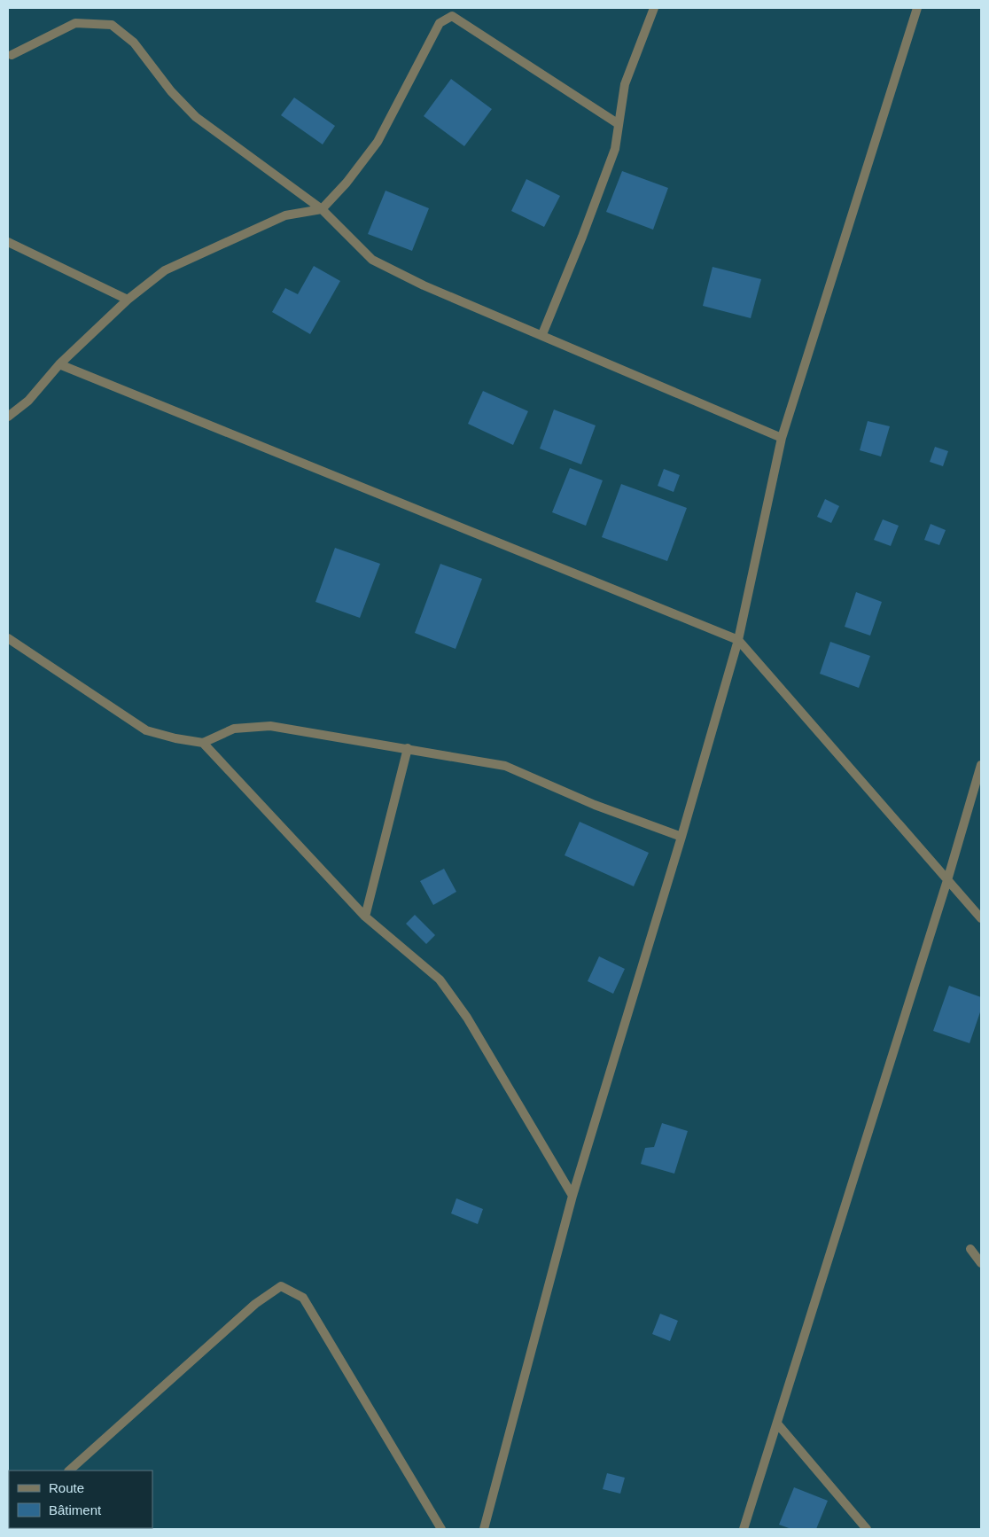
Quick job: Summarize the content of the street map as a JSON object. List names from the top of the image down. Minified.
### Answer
{"legend":["Route","Bâtiment"]}
